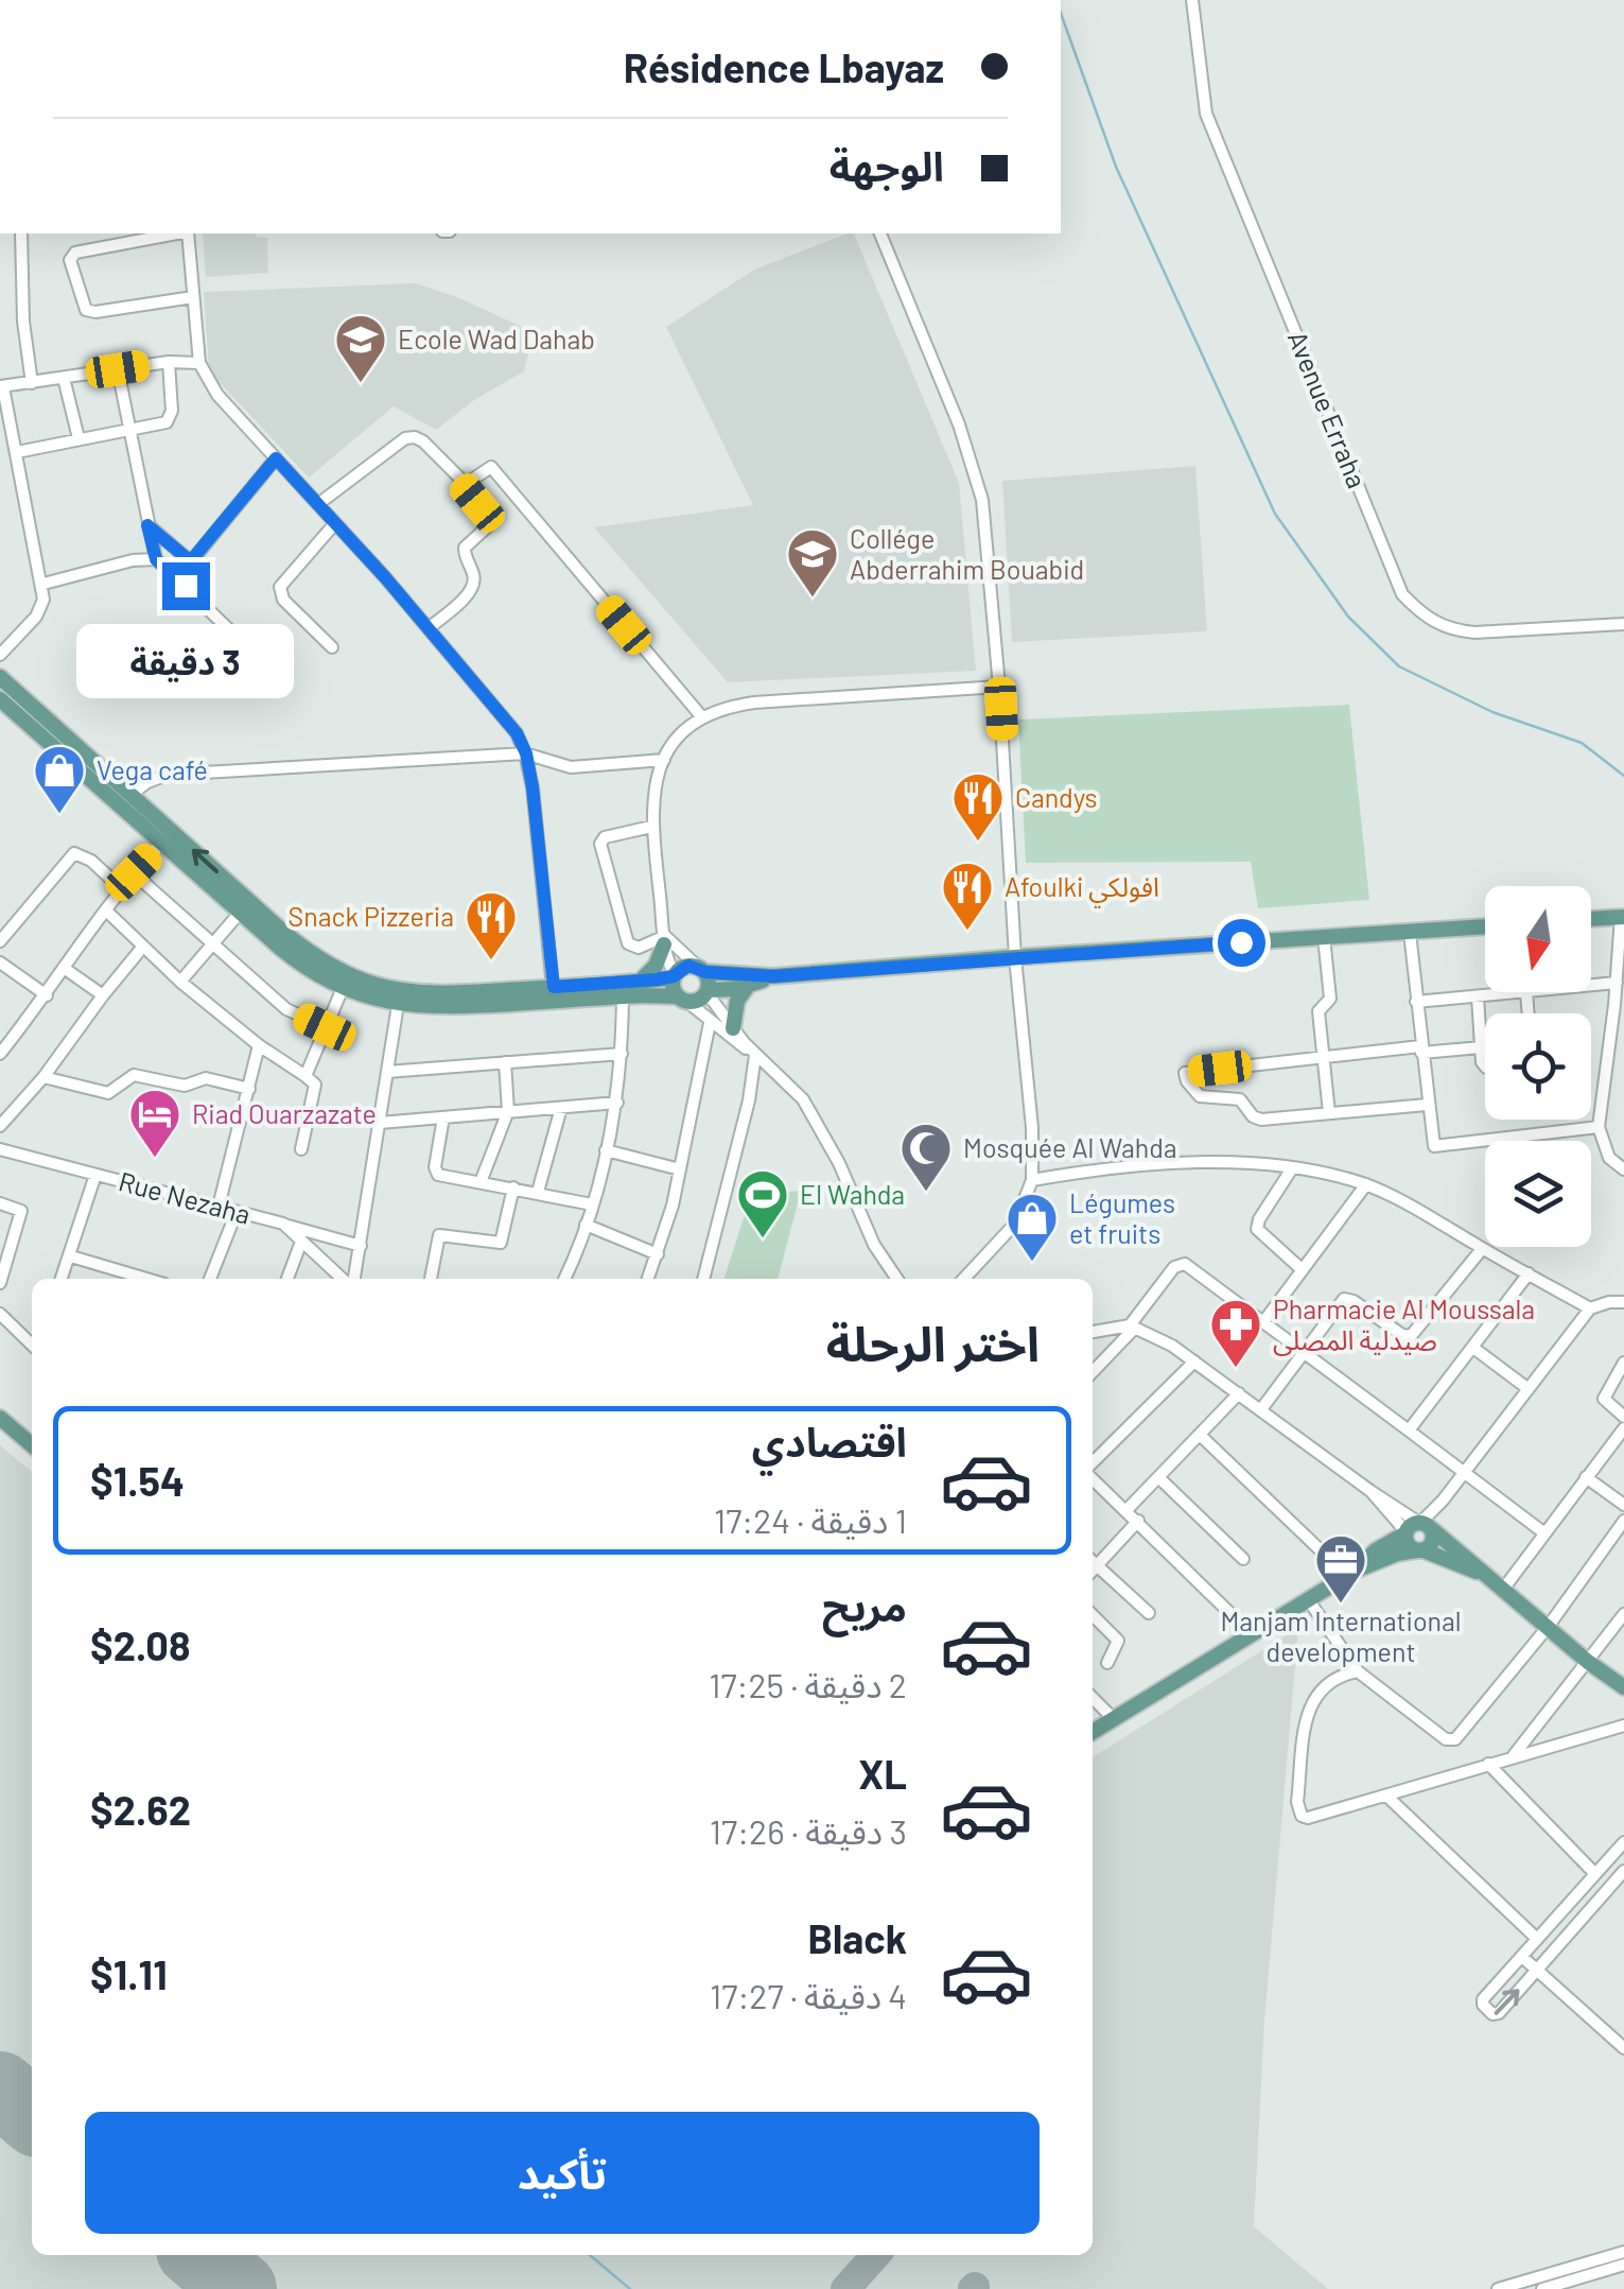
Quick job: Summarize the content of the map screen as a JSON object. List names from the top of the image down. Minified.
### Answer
{"streets":{"street":["Avenue Erraha","Rue Nezaha"]},"places":{"school or university":["Ecole Wad Dahab","Collége Abderrahim Bouabid"],"shop":["Vega café","Légumes et fruits"],"restaurant":["Candys","Afoulki افولكي","Snack Pizzeria"],"hotel":["Riad Ouarzazate"],"mosque":["Mosquée Al Wahda"],"sports":["El Wahda"],"pharmacy":["Pharmacie Al Moussala صيدلية المصلى"],"office":["Manjam International development"]},"north":"bottom","page":{"banner":["Résidence Lbayaz","الوجهة"],"bubble":"3 دقيقة","heading":"اختر الرحلة","list":[{"name":"اقتصادي","note":"1 دقيقة · 17:24","value":"$1.54"},{"name":"مريح","note":"2 دقيقة · 17:25","value":"$2.08"},{"name":"XL","note":"3 دقيقة · 17:26","value":"$2.62"},{"name":"Black","note":"4 دقيقة · 17:27","value":"$1.11"}],"buttons":"تأكيد"}}
